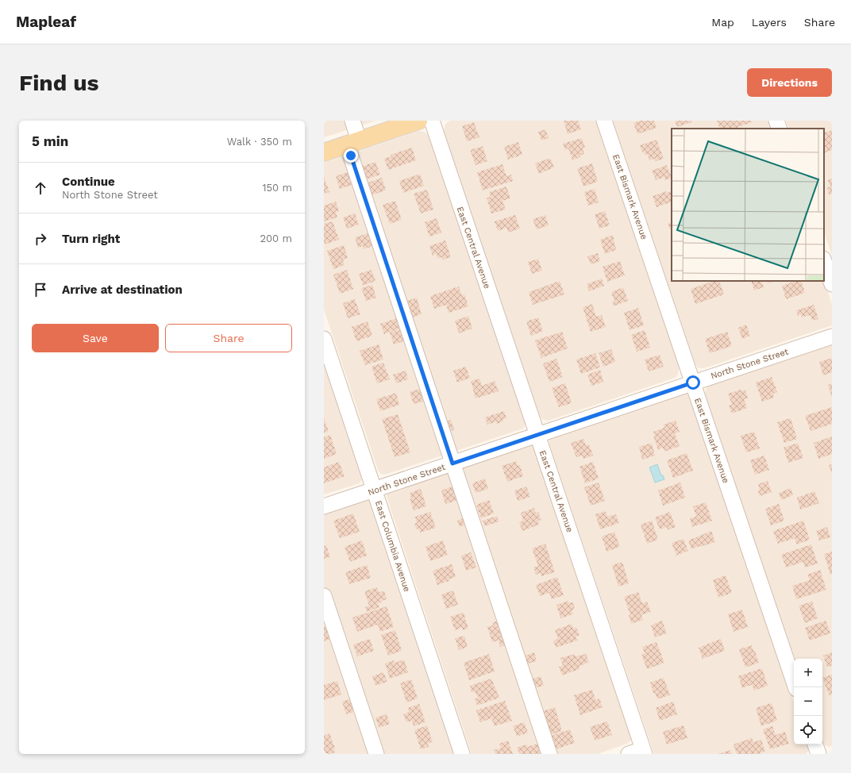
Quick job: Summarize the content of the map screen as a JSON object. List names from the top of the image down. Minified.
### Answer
{"streets":{"street":["East Bismark Avenue","East Central Avenue","North Stone Street","East Columbia Avenue"]},"crossings":[["East Bismark Avenue","North Stone Street"],["East Central Avenue","North Stone Street"],["North Stone Street","East Columbia Avenue"]],"page":{"header":"Mapleaf","nav":["Map","Layers","Share"],"buttons":["Directions",["Save","Share"]],"title":"Find us","heading":["5 min","Walk · 350 m"],"list":[["Continue","North Stone Street","150 m"],["Turn right","200 m"],"Arrive at destination"],"map_buttons":["+","−"]}}
